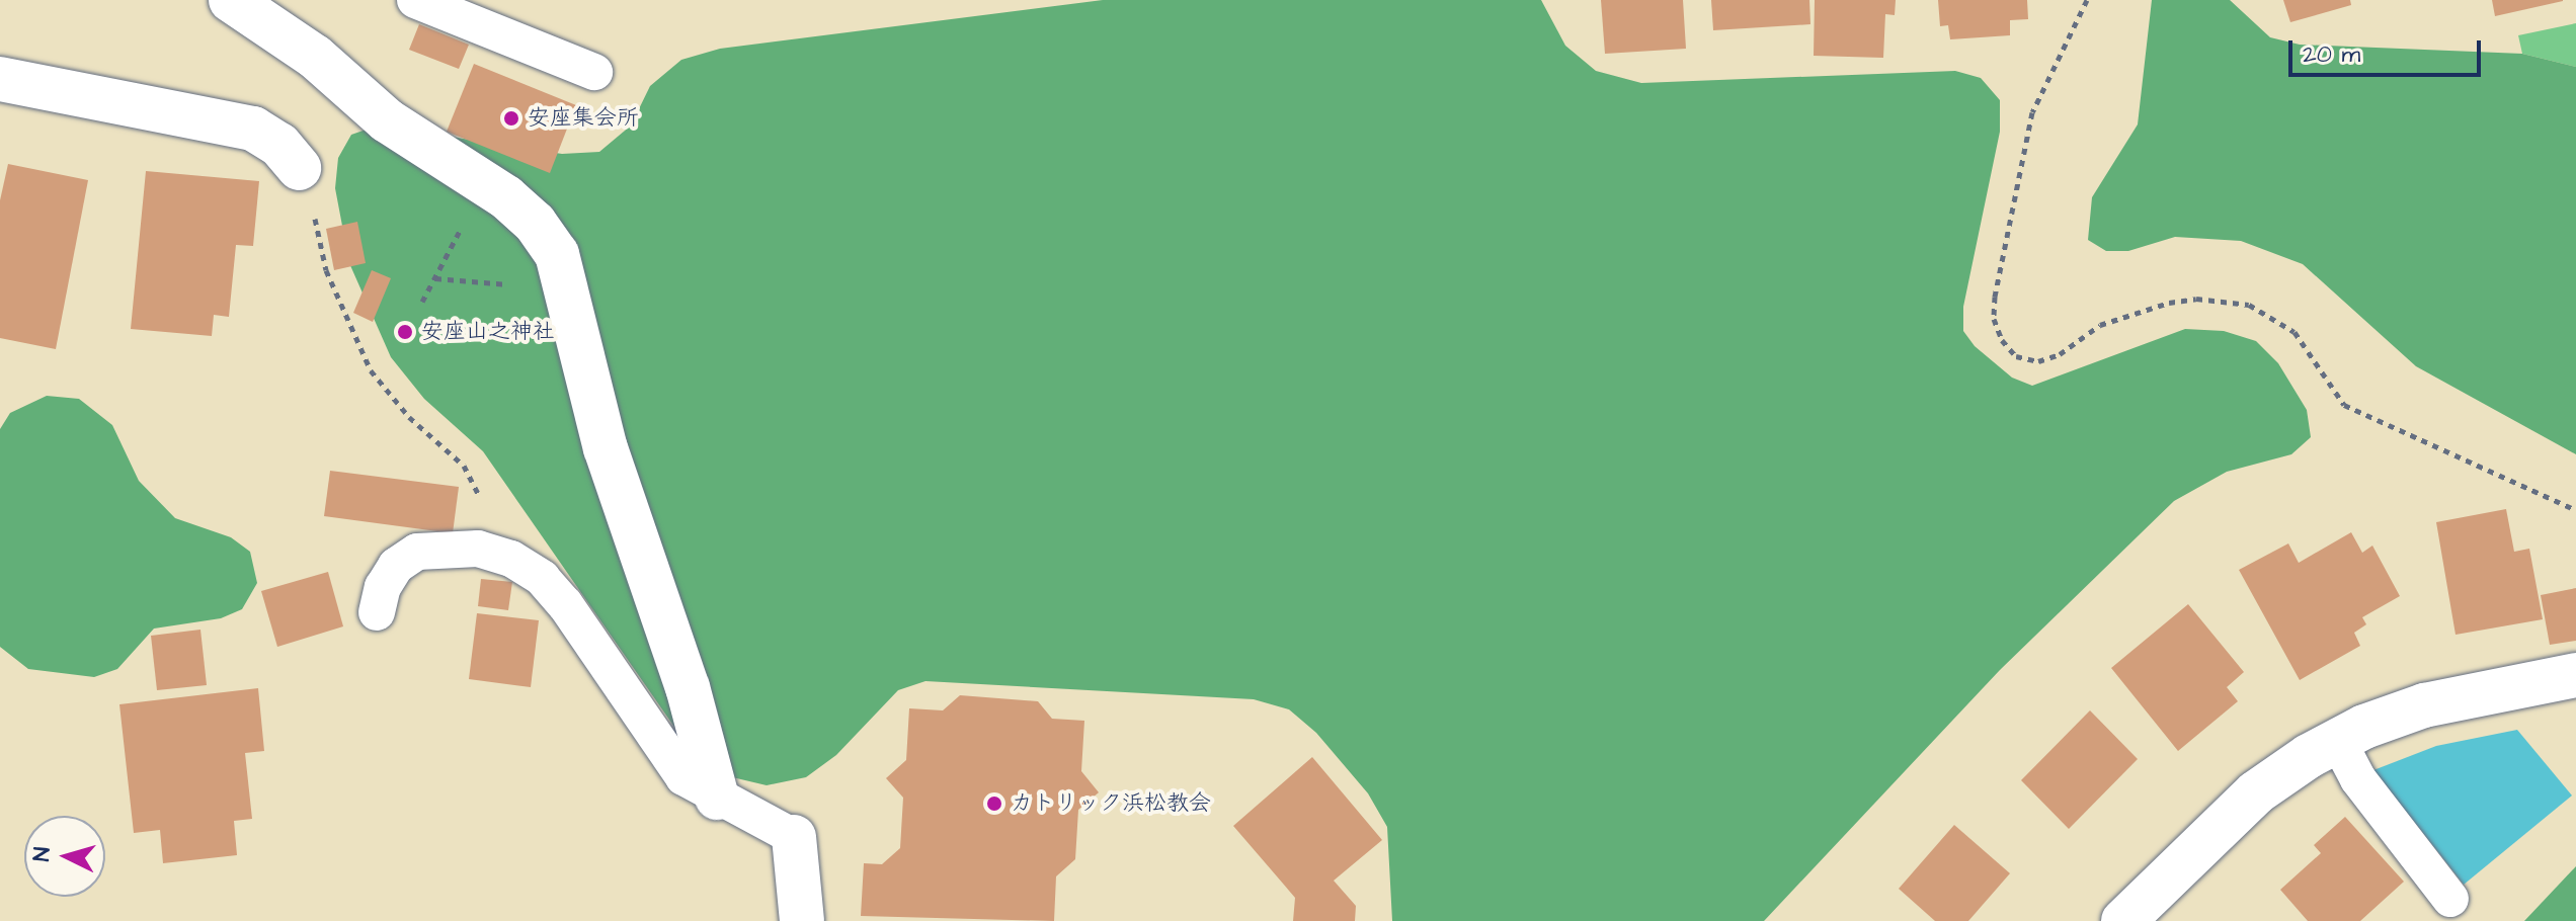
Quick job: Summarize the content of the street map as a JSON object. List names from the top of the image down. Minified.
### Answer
{"places":["安座集会所","安座山之神社","カトリック浜松教会"],"scale_bar":"20 m","north":"left"}
